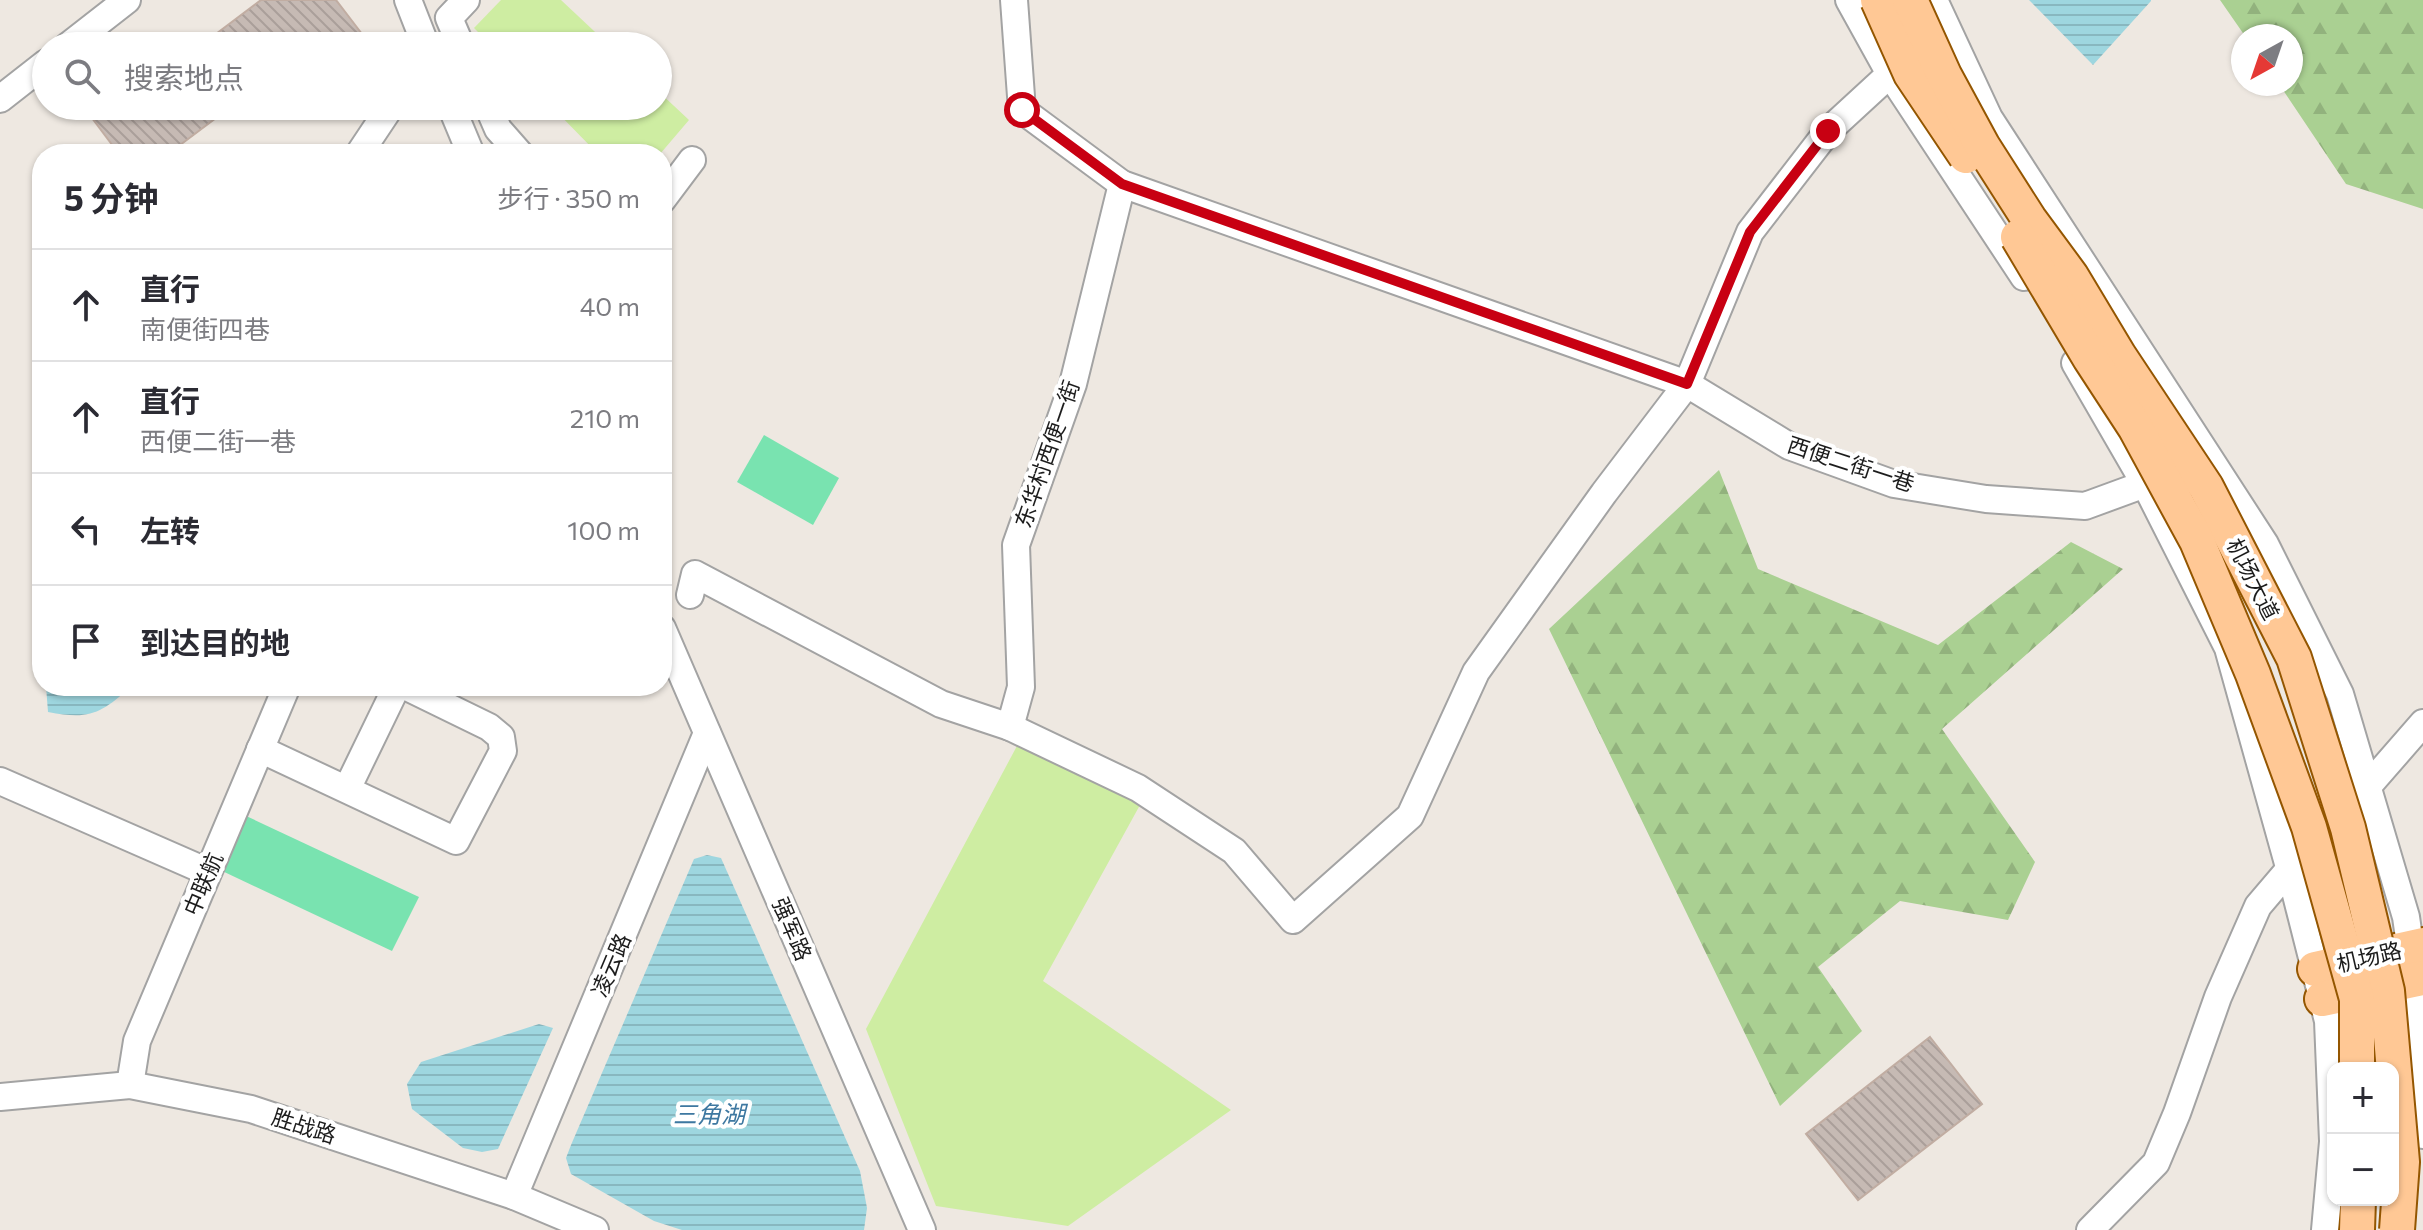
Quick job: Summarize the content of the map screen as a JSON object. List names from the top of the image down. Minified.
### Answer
{"streets":{"main road":["机场大道","机场路"],"street":["东华村西便一街","西便二街一巷","中联航","强军路","凌云路","胜战路"]},"crossings":[["东华村西便一街","西便二街一巷"],["中联航","胜战路"],["强军路","凌云路"],["凌云路","胜战路"]],"water":["三角湖"],"north":"bottom left","page":{"search":"搜索地点","heading":["5 分钟","步行 · 350 m"],"list":[["直行","南便街四巷","40 m"],["直行","西便二街一巷","210 m"],["左转","100 m"],"到达目的地"],"map_buttons":["+","−"]}}
